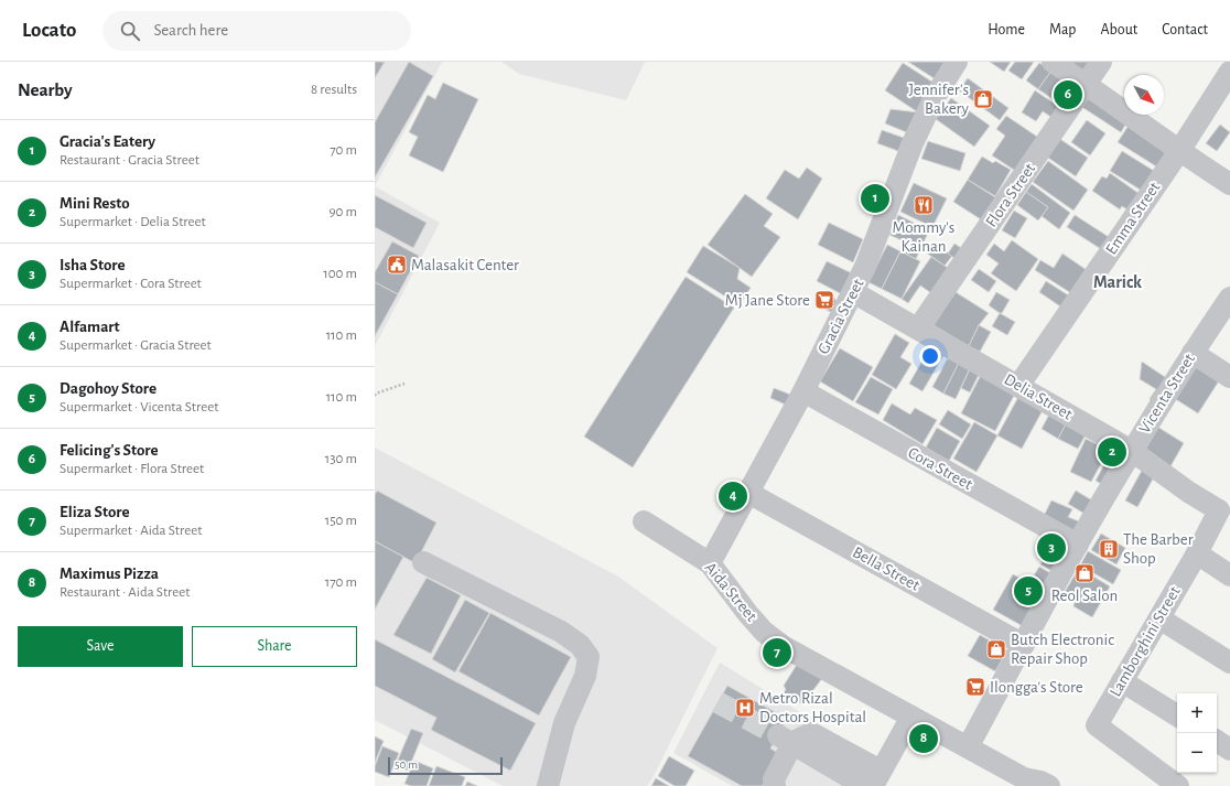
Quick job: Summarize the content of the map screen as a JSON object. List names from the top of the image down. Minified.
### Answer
{"streets":{"street":["Flora Street","Emma Street","Gracia Street","Vicenta Street","Delia Street","Cora Street","Bella Street","Aida Street","Lamborghini Street"]},"crossings":[["Flora Street","Delia Street"],["Emma Street","Delia Street"],["Gracia Street","Delia Street"],["Gracia Street","Cora Street"],["Gracia Street","Bella Street"],["Gracia Street","Aida Street"],["Vicenta Street","Delia Street"],["Vicenta Street","Cora Street"],["Vicenta Street","Bella Street"],["Vicenta Street","Aida Street"],["Delia Street","Lamborghini Street"]],"districts":["Marick"],"places":{"shop":["Jennifer's Bakery","Reol Salon","Butch Electronic Repair Shop"],"restaurant":["Mommy's Kainan"],"public building":["Malasakit Center"],"supermarket":["Mj Jane Store","Ilongga's Store"],"building":["The Barber Shop"],"hospital":["Metro Rizal Doctors Hospital"]},"scale_bar":"50 m","north":"bottom right","page":{"header":"Locato","search":"Search here","nav":["Home","Map","About","Contact"],"heading":["Nearby","8 results"],"pins":["6","1","2","4","3","5","7","8"],"list":[{"mark":"1","name":"Gracia's Eatery","note":"Restaurant · Gracia Street","value":"70 m"},{"mark":"2","name":"Mini Resto","note":"Supermarket · Delia Street","value":"90 m"},{"mark":"3","name":"Isha Store","note":"Supermarket · Cora Street","value":"100 m"},{"mark":"4","name":"Alfamart","note":"Supermarket · Gracia Street","value":"110 m"},{"mark":"5","name":"Dagohoy Store","note":"Supermarket · Vicenta Street","value":"110 m"},{"mark":"6","name":"Felicing's Store","note":"Supermarket · Flora Street","value":"130 m"},{"mark":"7","name":"Eliza Store","note":"Supermarket · Aida Street","value":"150 m"},{"mark":"8","name":"Maximus Pizza","note":"Restaurant · Aida Street","value":"170 m"}],"buttons":["Save","Share"],"map_buttons":["+","−"],"scale":"50 m"}}
